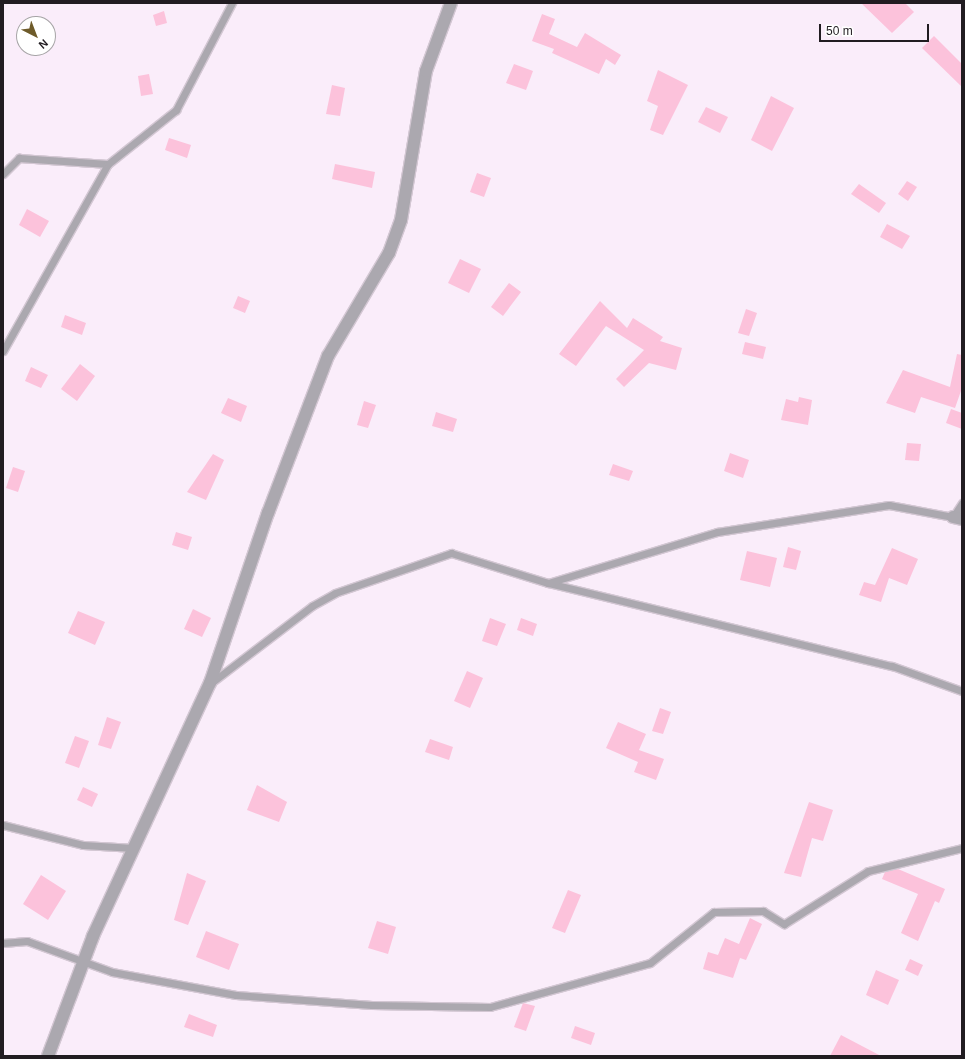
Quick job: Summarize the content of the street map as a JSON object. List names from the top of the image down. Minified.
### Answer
{"scale_bar":"50 m","north":"bottom right"}
